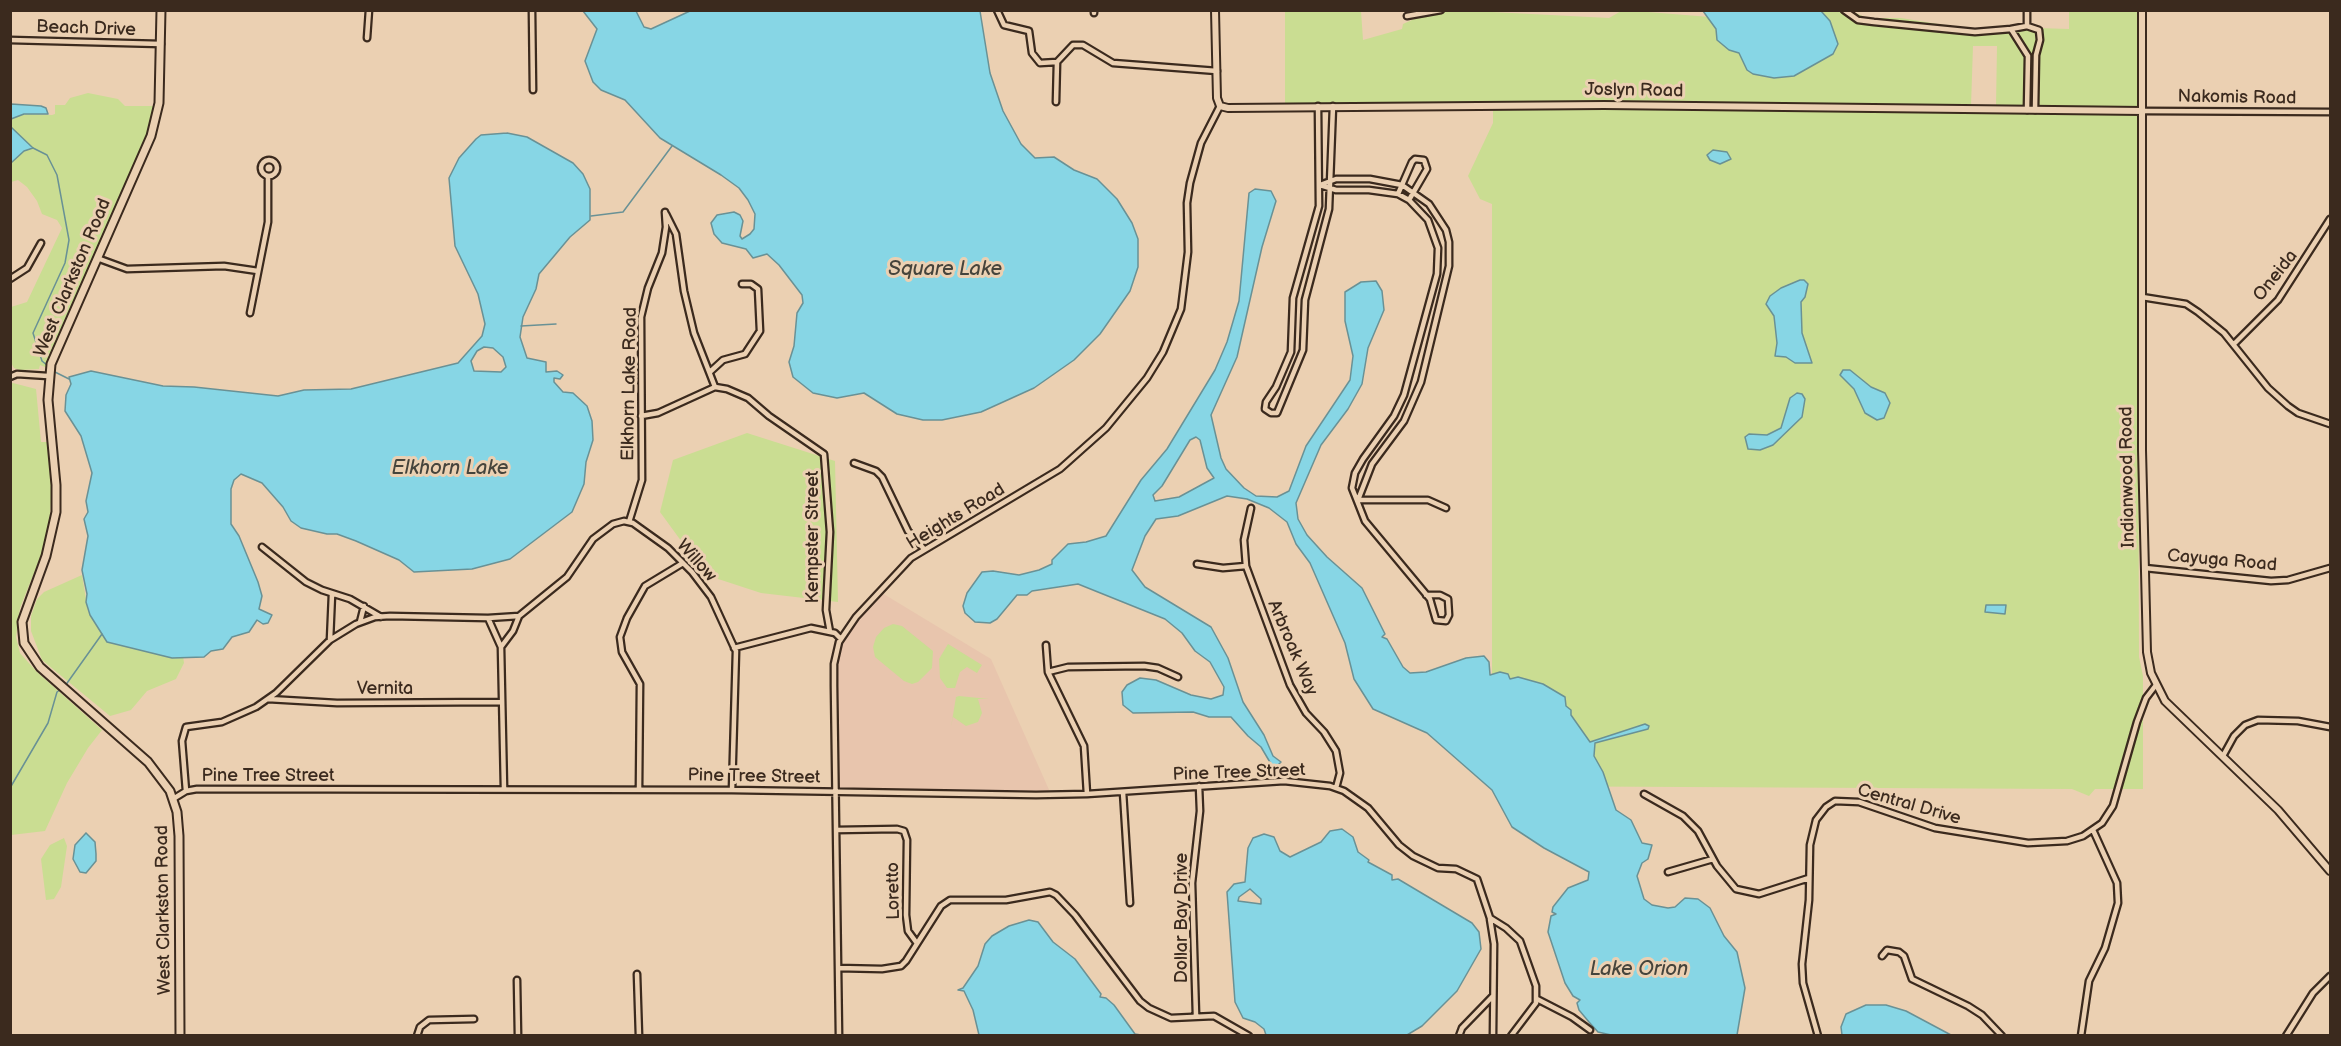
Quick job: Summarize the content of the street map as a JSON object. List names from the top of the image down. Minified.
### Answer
{"streets":{"main road":["West Clarkston Road"],"street":["Beach Drive","Joslyn Road","Nakomis Road","Oneida","Elkhorn Lake Road","Indianwood Road","Heights Road","Kempster Street","Willow","Cayuga Road","Arbroak Way","Vernita","Pine Tree Street","Central Drive","Loretto","Dollar Bay Drive"]},"crossings":[["Beach Drive","West Clarkston Road"],["Joslyn Road","Nakomis Road"],["Joslyn Road","Indianwood Road"],["Joslyn Road","Heights Road"],["Nakomis Road","Indianwood Road"],["West Clarkston Road","Pine Tree Street"],["Elkhorn Lake Road","Willow"],["Indianwood Road","Cayuga Road"],["Indianwood Road","Central Drive"],["Heights Road","Pine Tree Street"],["Heights Road","Loretto"],["Arbroak Way","Pine Tree Street"],["Pine Tree Street","Dollar Bay Drive"]],"water":["Square Lake","Elkhorn Lake","Lake Orion"]}
